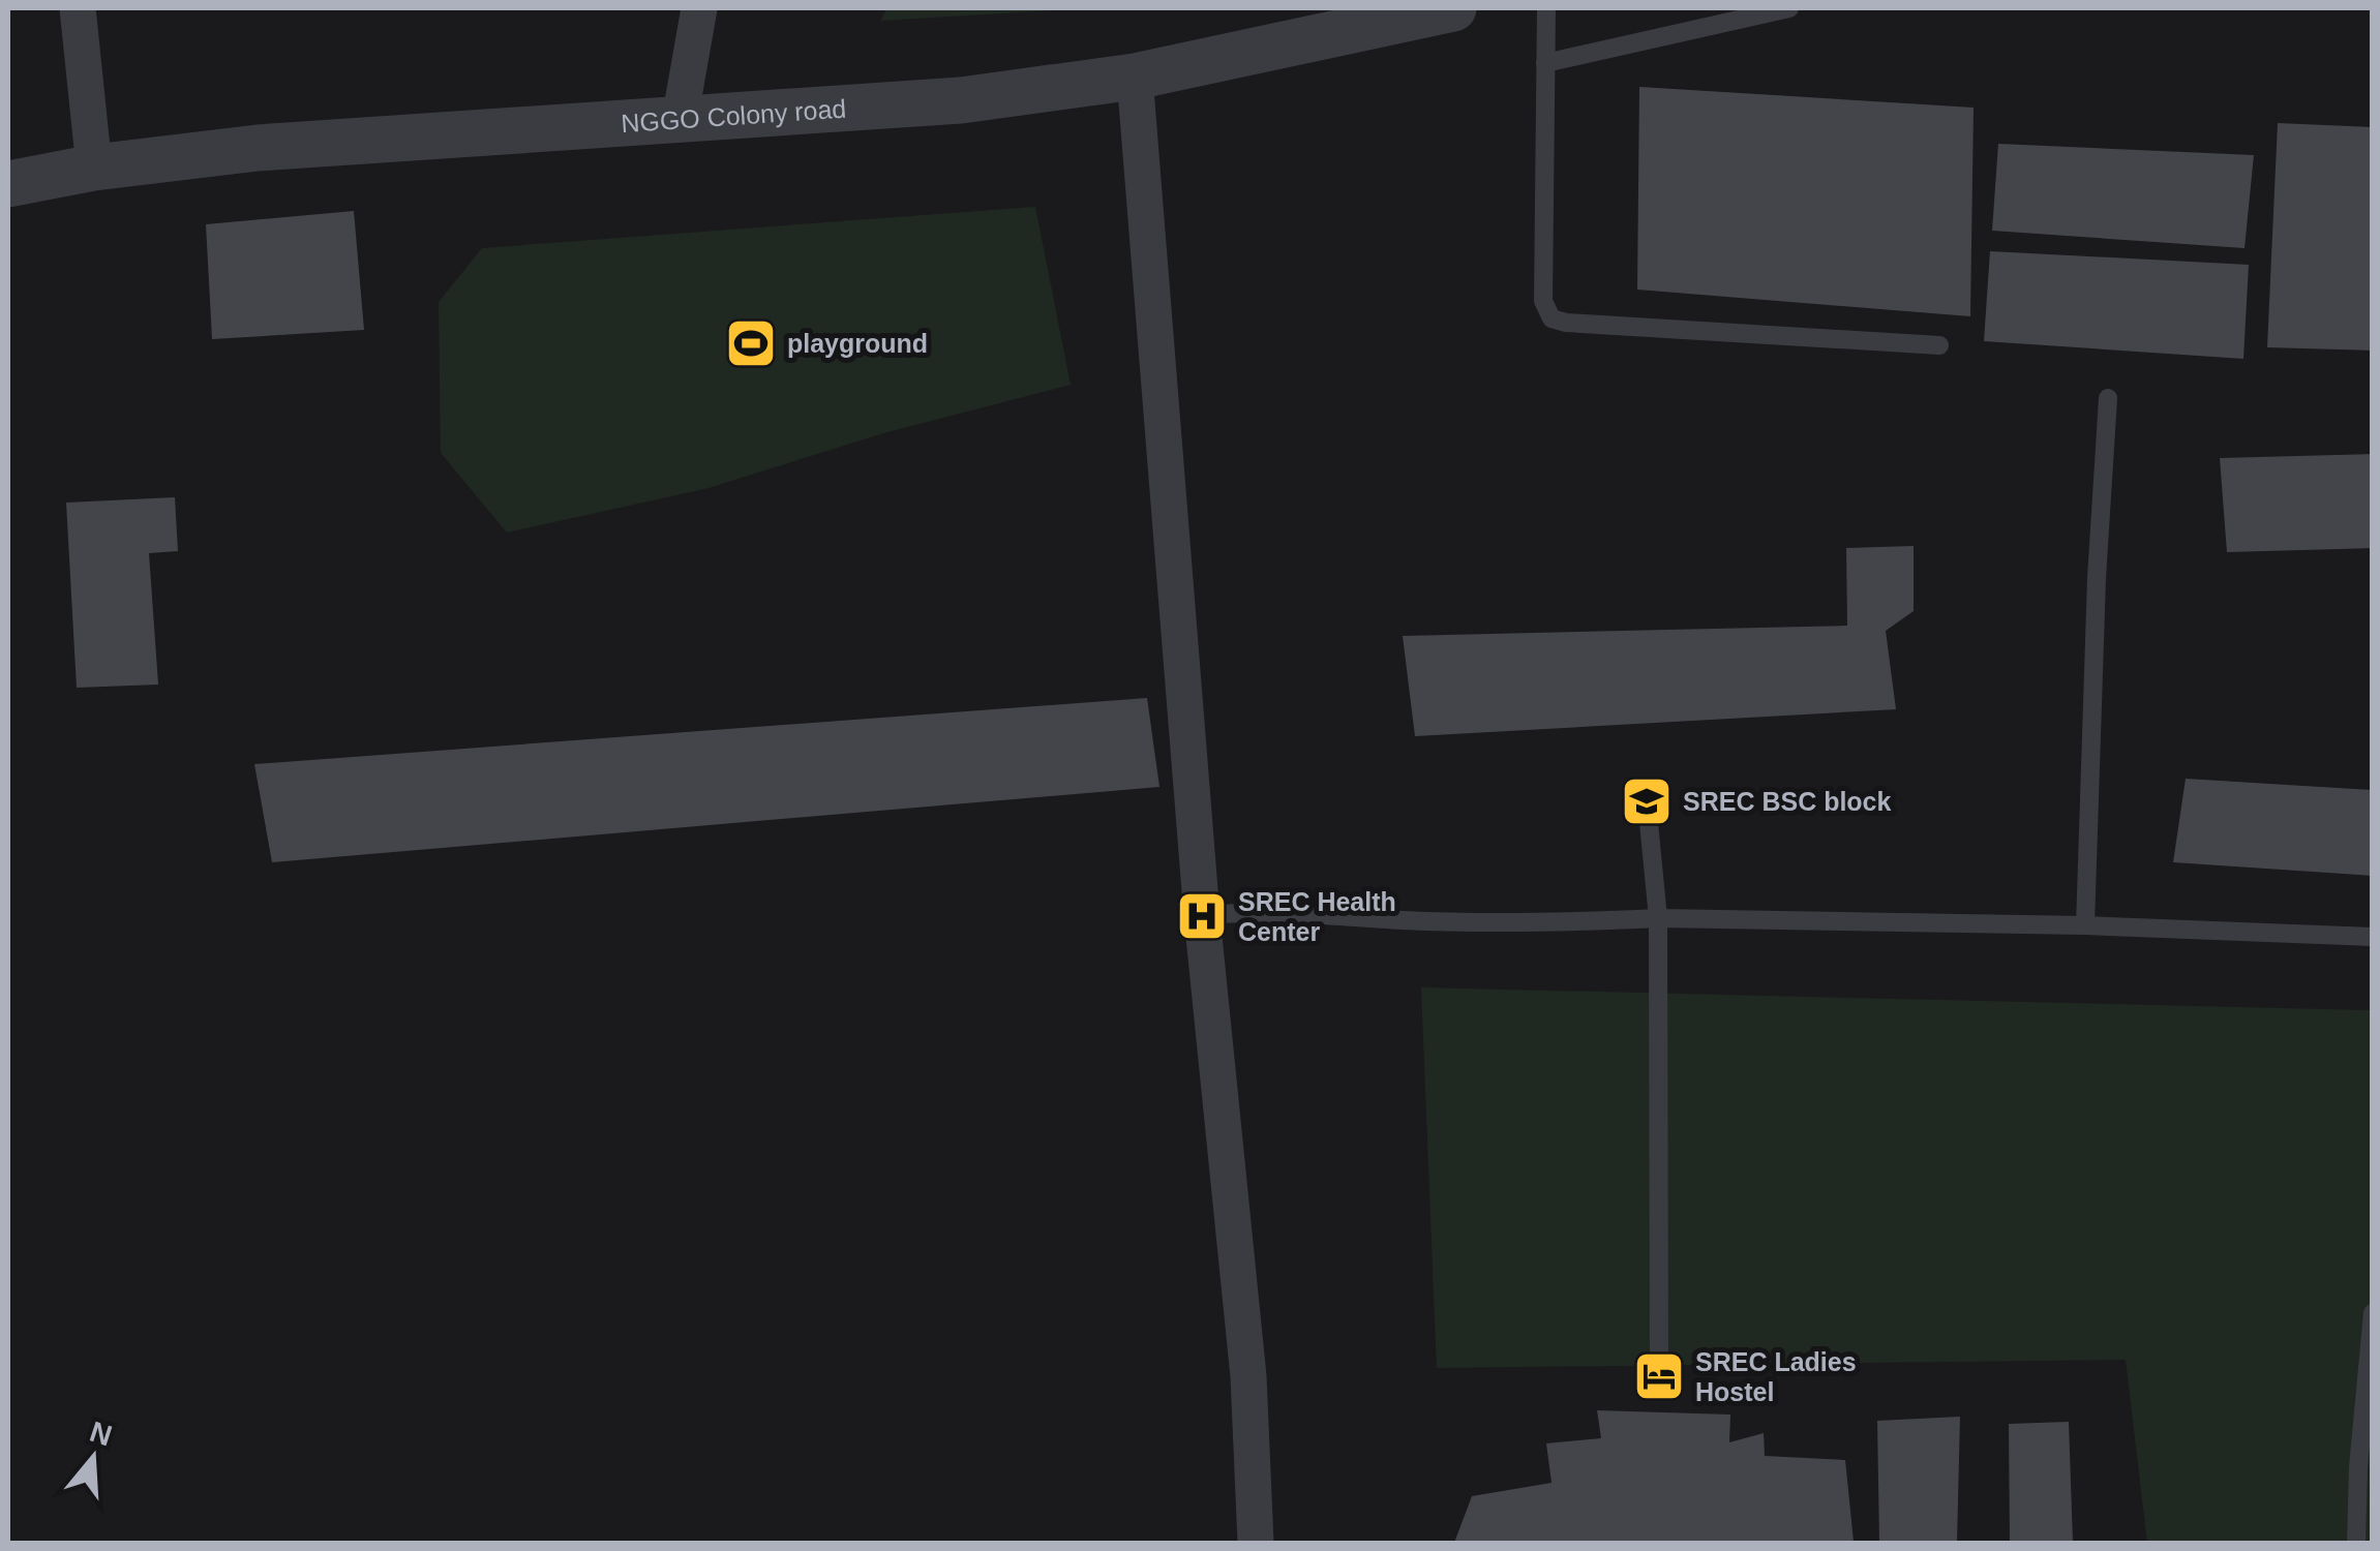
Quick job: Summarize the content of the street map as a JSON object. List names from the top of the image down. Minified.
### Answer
{"streets":{"street":["NGGO Colony road"]},"places":{"sports":["playground"],"school or university":["SREC BSC block"],"hospital":["SREC Health Center"],"hotel":["SREC Ladies Hostel"]},"north":"top"}
